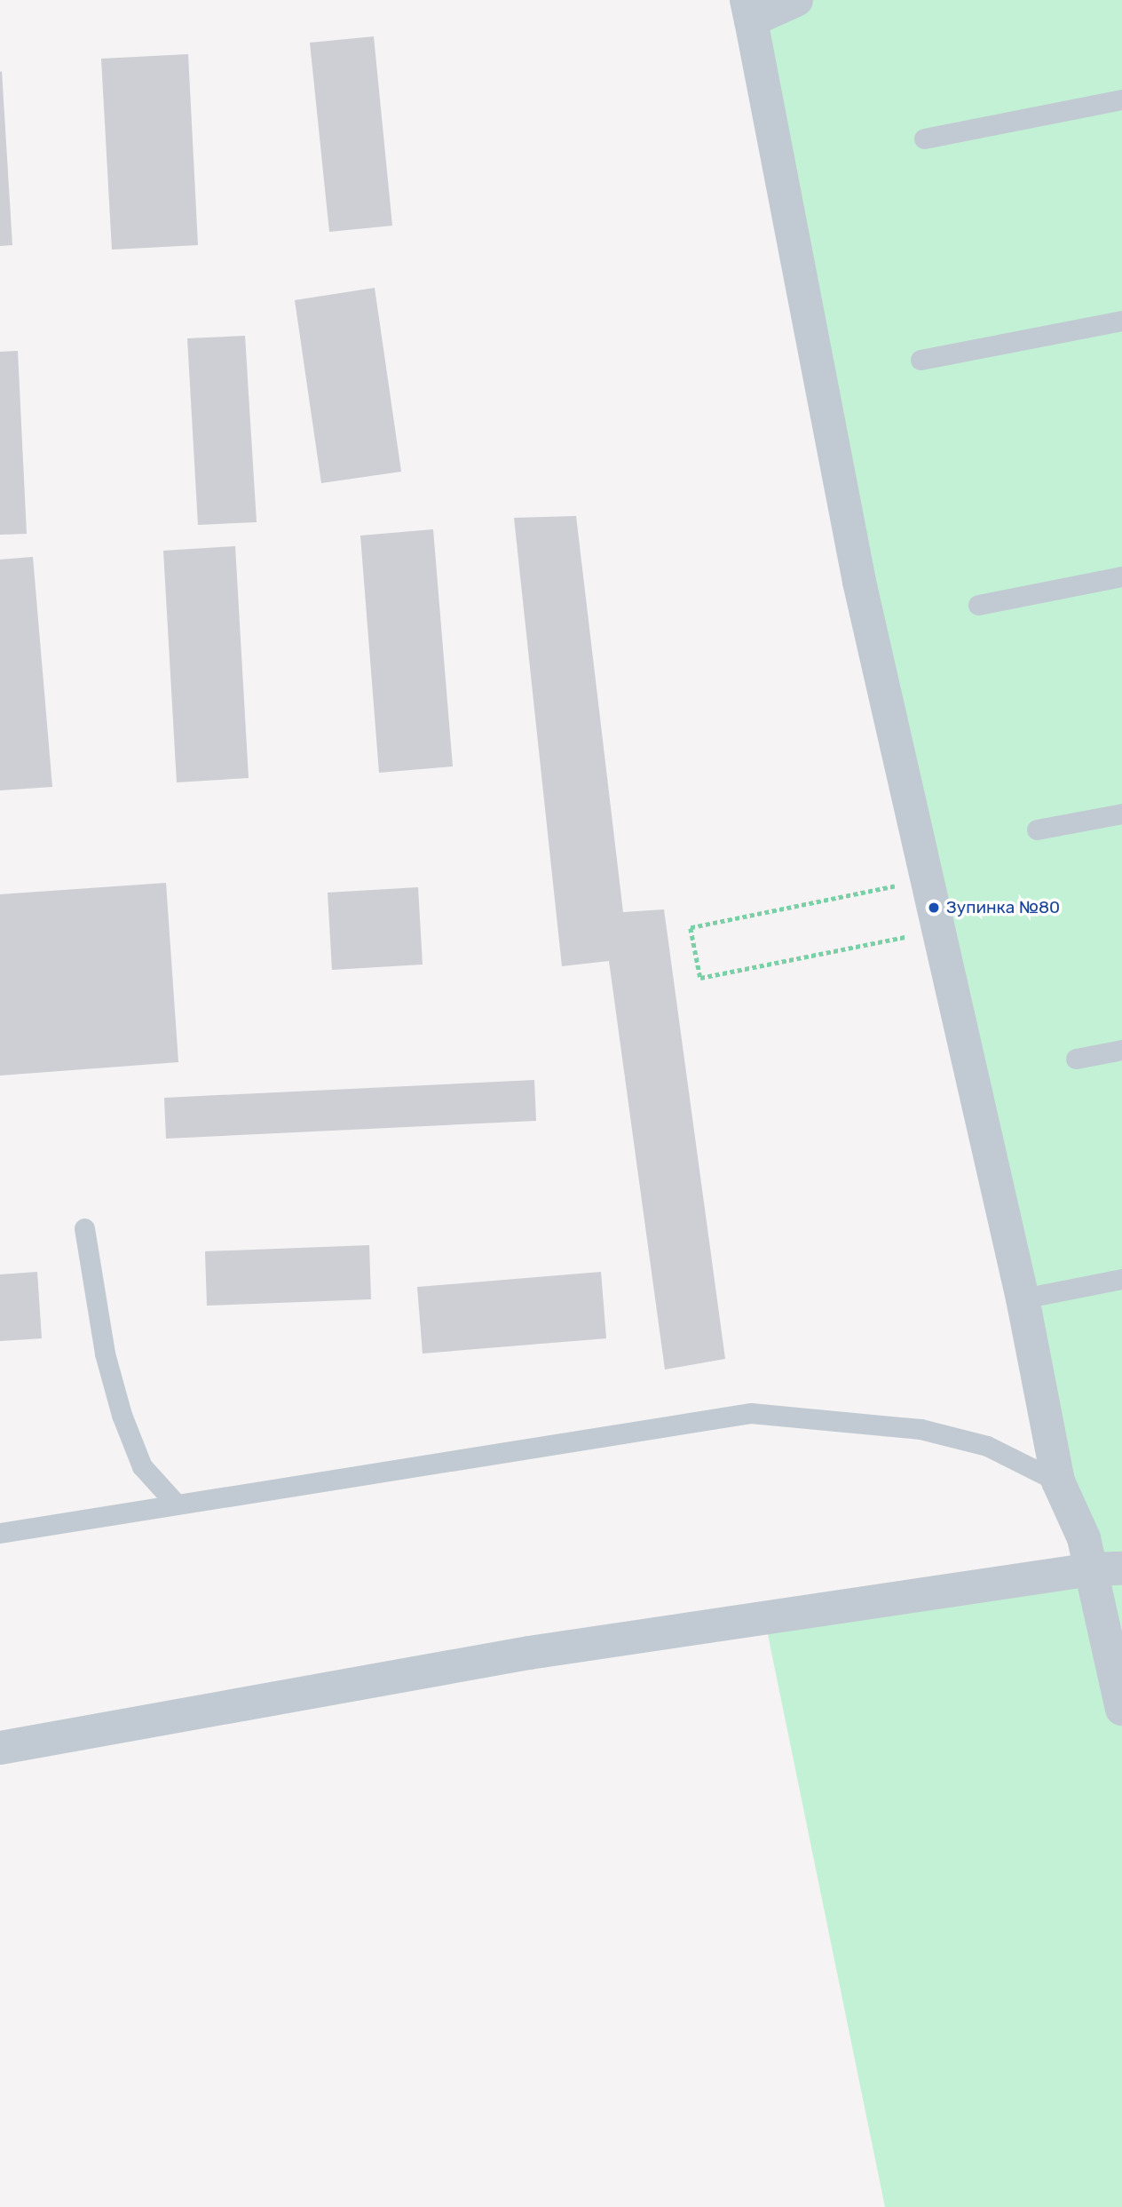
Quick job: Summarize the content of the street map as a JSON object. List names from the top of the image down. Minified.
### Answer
{"places":["Зупинка №80"]}
